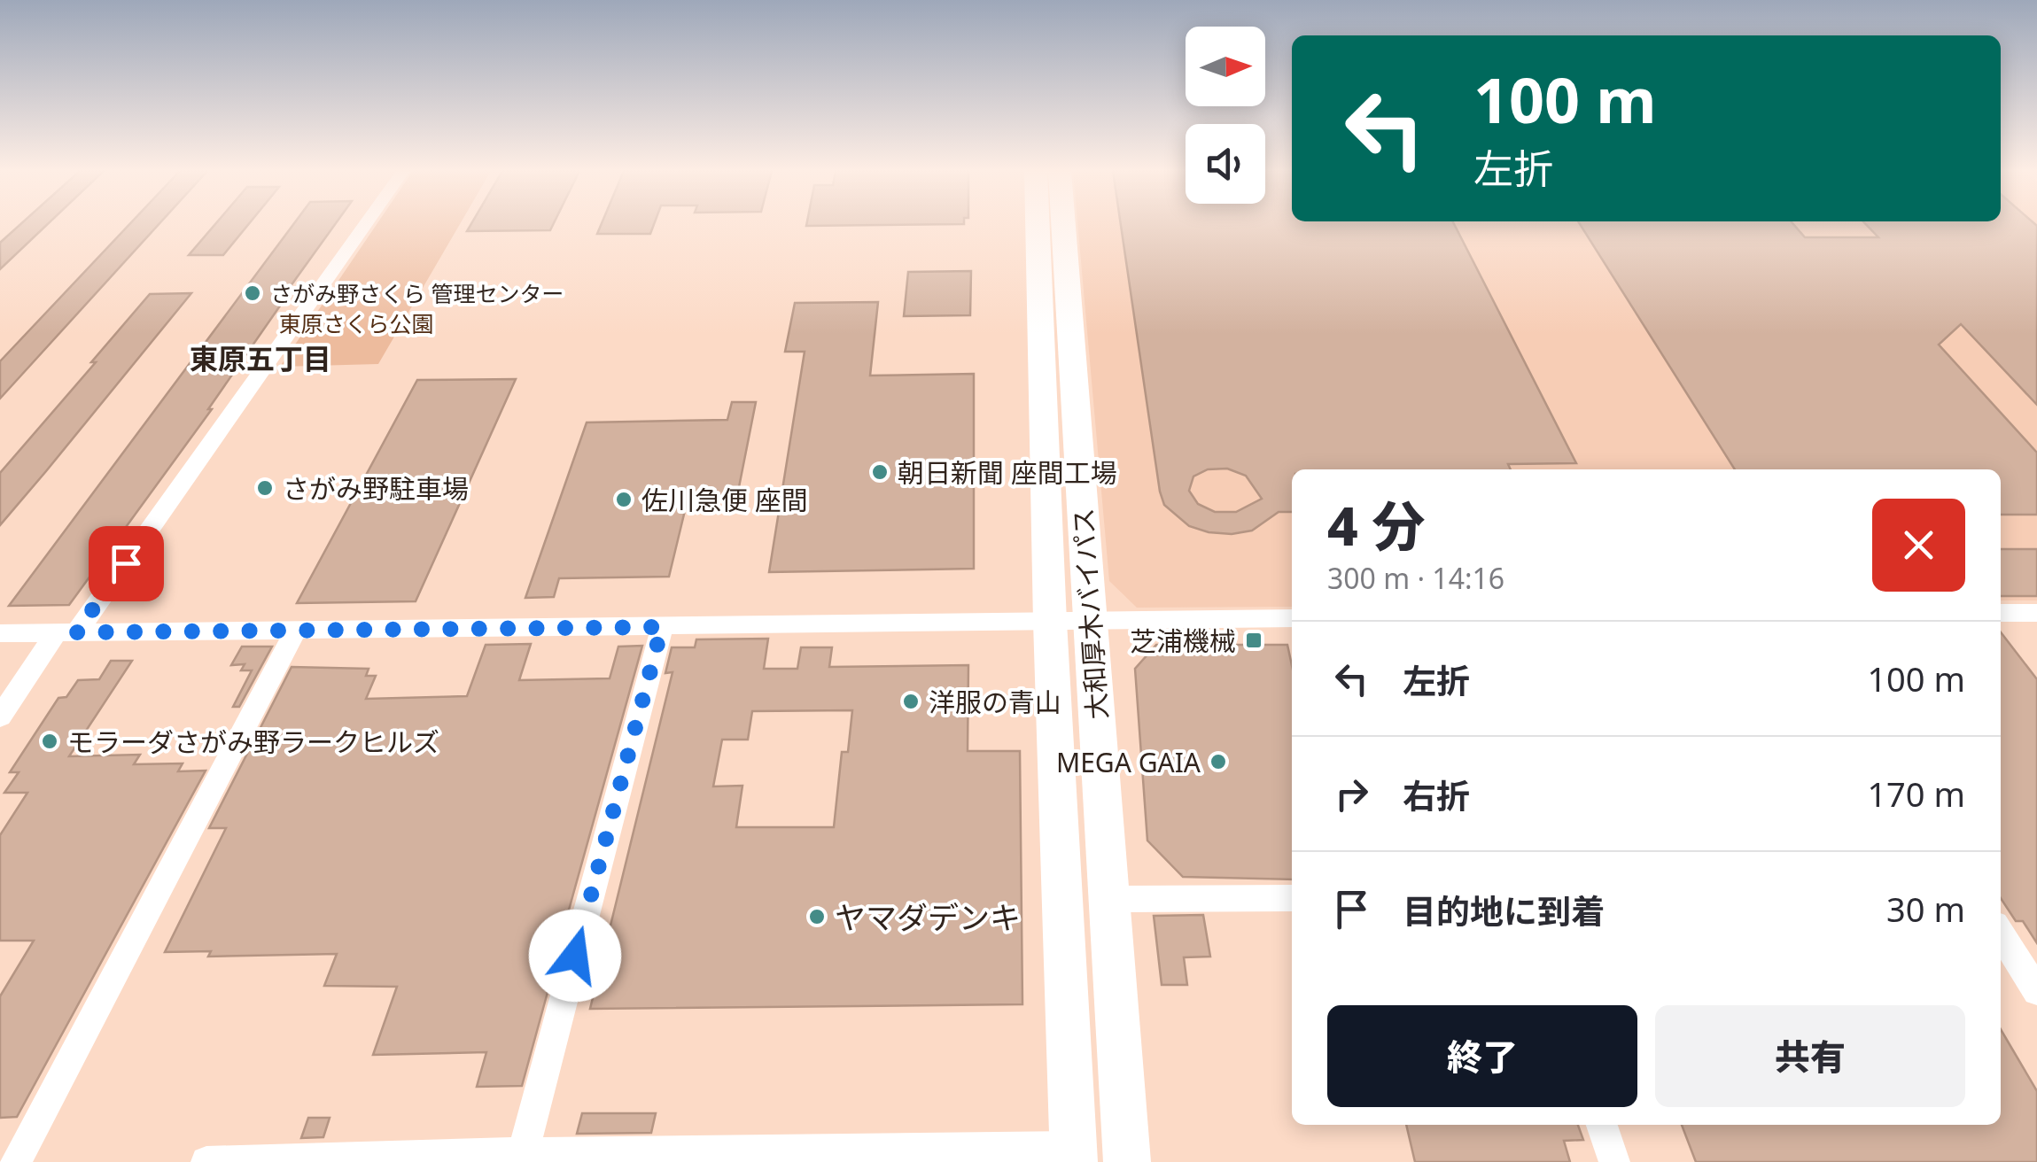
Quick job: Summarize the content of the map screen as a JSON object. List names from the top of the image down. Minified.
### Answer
{"streets":{"highway":["大和厚木バイパス"]},"districts":["東原五丁目"],"parks":["東原さくら公園"],"places":{"other":["さがみ野さくら 管理センター","朝日新聞 座間工場","さがみ野駐車場","佐川急便 座間","洋服の青山","モラーダさがみ野ラークヒルズ","MEGA GAIA","ヤマダデンキ"],"transit":["芝浦機械"]},"north":"right","page":{"turn":["100 m","左折"],"heading":["4 分","300 m · 14:16"],"list":[{"name":"左折","value":"100 m"},{"name":"右折","value":"170 m"},{"name":"目的地に到着","value":"30 m"}],"buttons":["終了","共有"]}}
